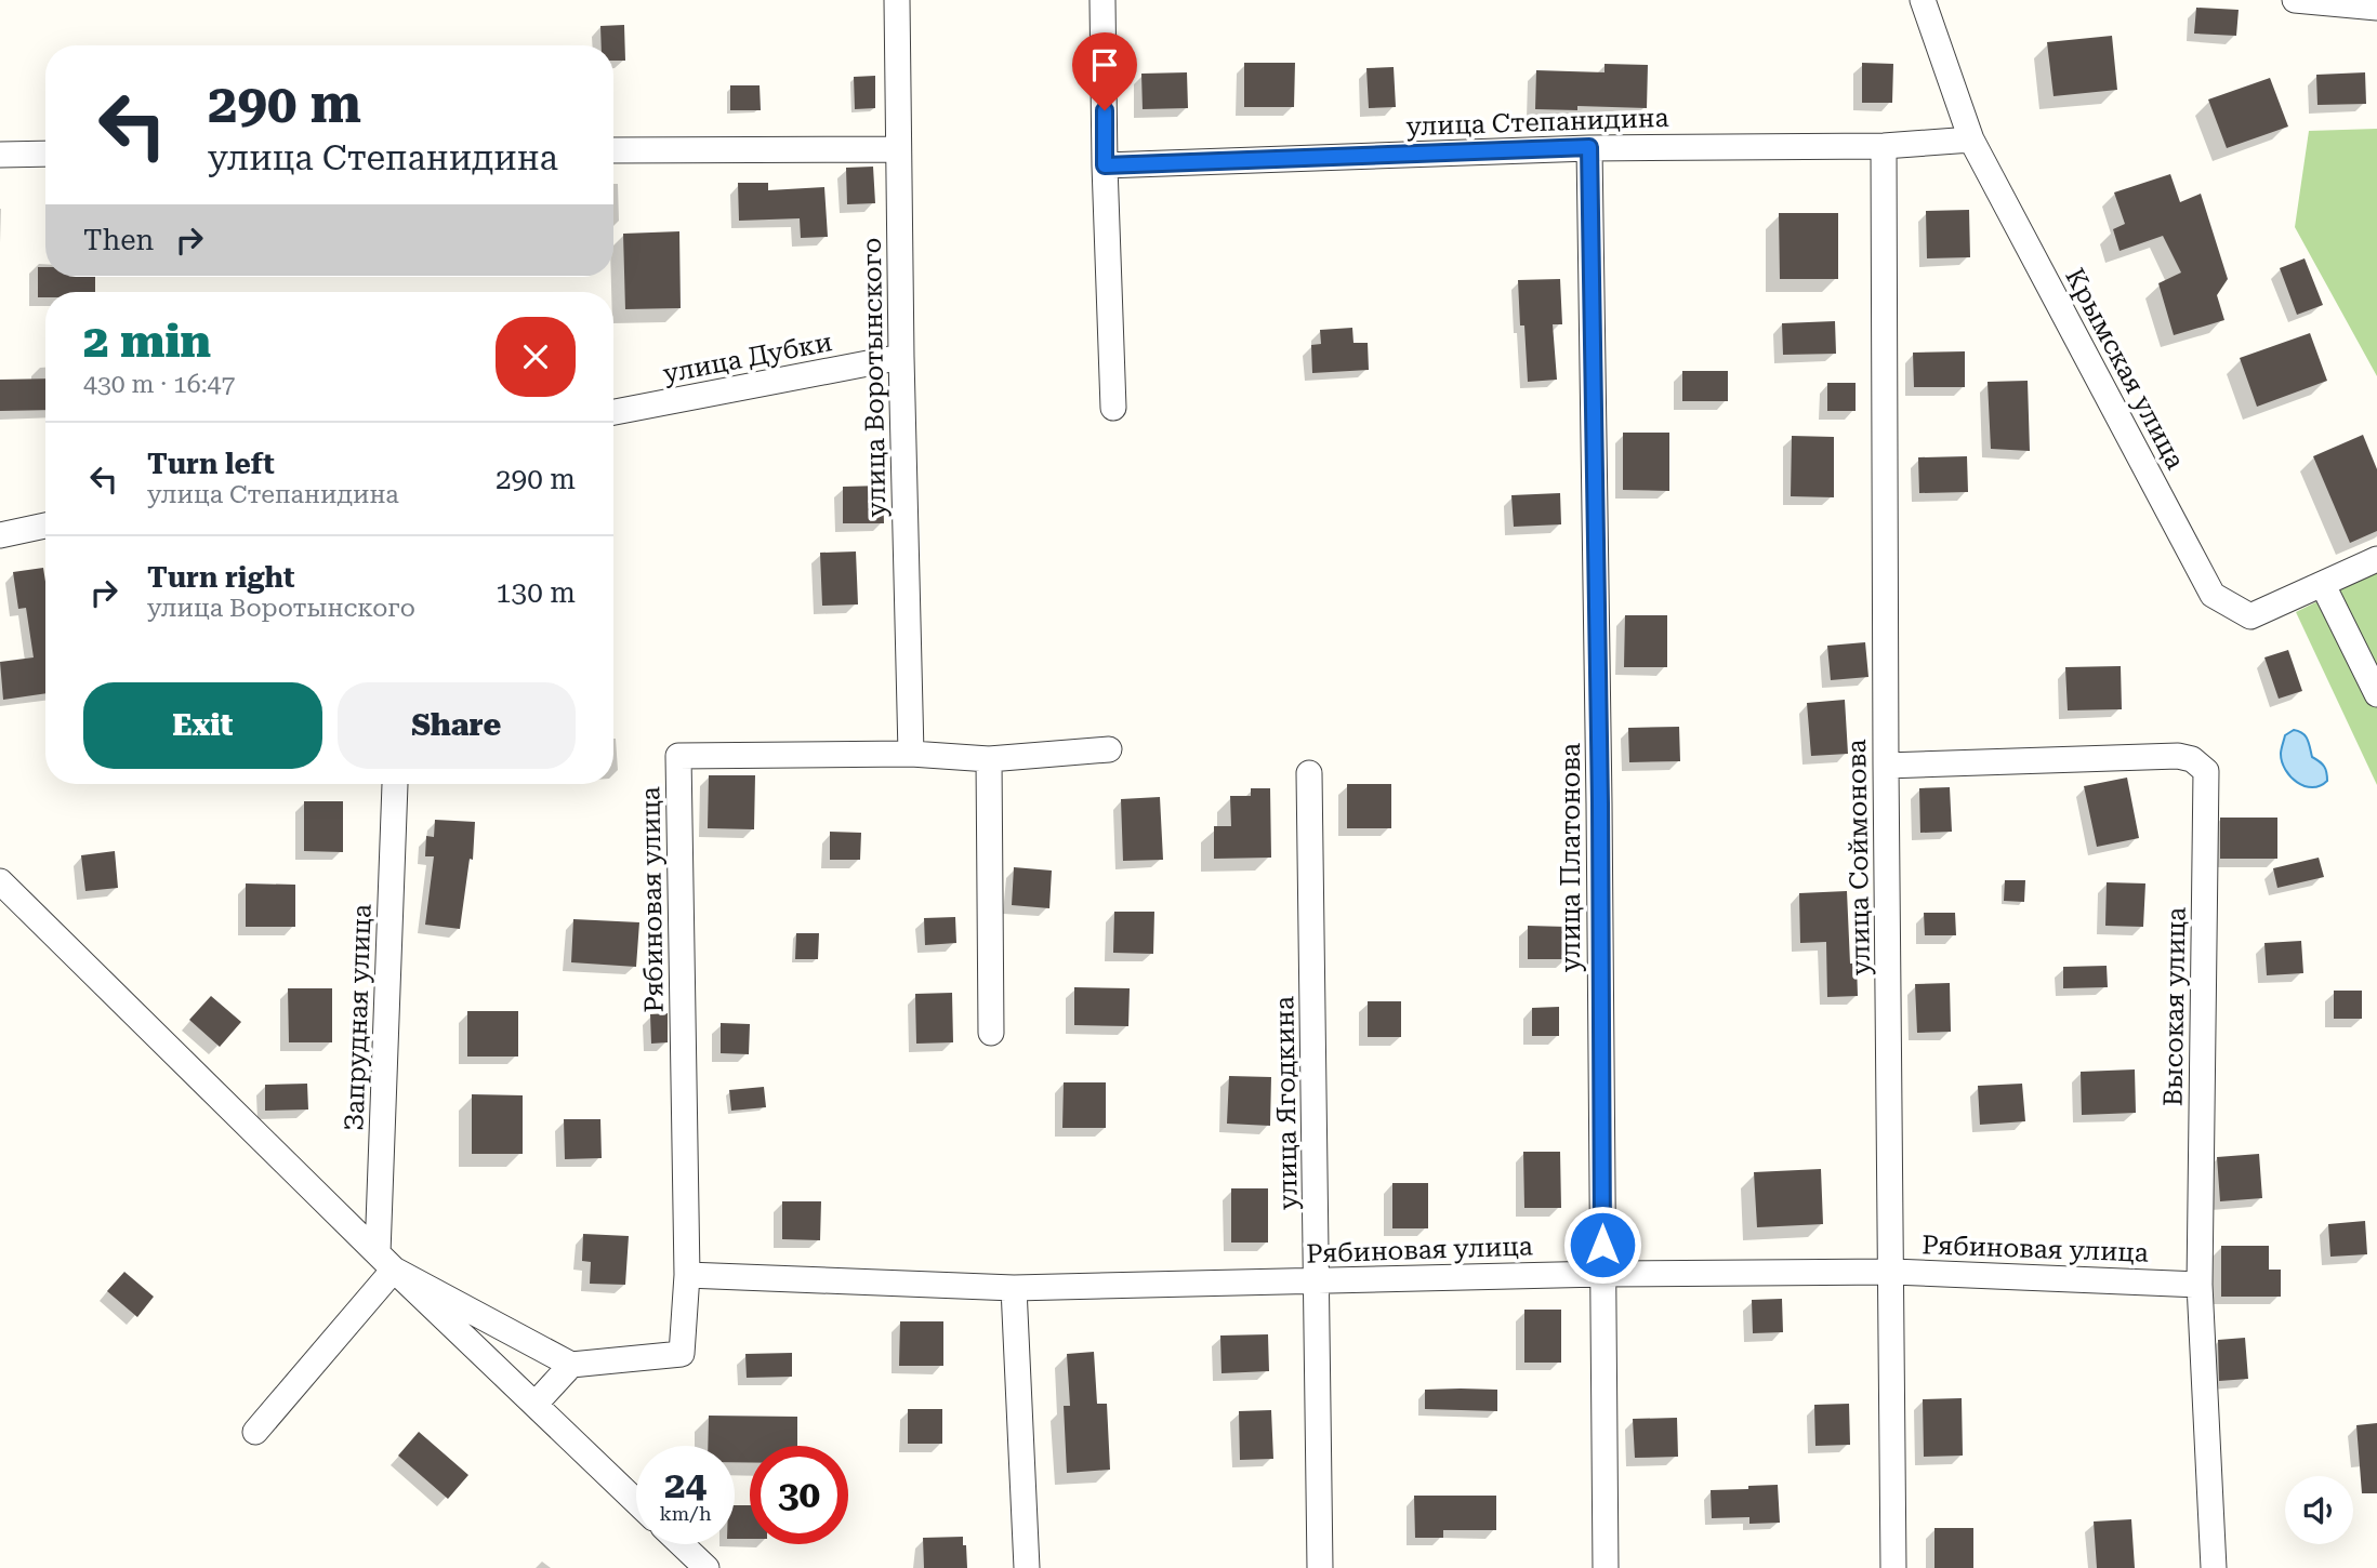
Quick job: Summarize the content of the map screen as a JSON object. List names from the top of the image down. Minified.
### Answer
{"streets":{"street":["улица Степанидина","улица Дубки","Крымская улица","улица Воротынского","улица Платонова","улица Соймонова","Рябиновая улица","Высокая улица","Запрудная улица","улица Ягодкина"]},"crossings":[["улица Степанидина","Крымская улица"],["улица Степанидина","улица Платонова"],["улица Степанидина","улица Соймонова"],["улица Дубки","улица Воротынского"],["улица Воротынского","Рябиновая улица"],["улица Платонова","Рябиновая улица"],["улица Соймонова","Рябиновая улица"],["улица Соймонова","Высокая улица"],["Рябиновая улица","Высокая улица"],["Рябиновая улица","улица Ягодкина"]],"page":{"turn":["290 m","улица Степанидина"],"then":"Then","heading":["2 min","430 m · 16:47"],"list":[{"name":"Turn left","note":"улица Степанидина","value":"290 m"},{"name":"Turn right","note":"улица Воротынского","value":"130 m"}],"buttons":["Exit","Share"],"speed":"24 km/h","limit":"30"}}
